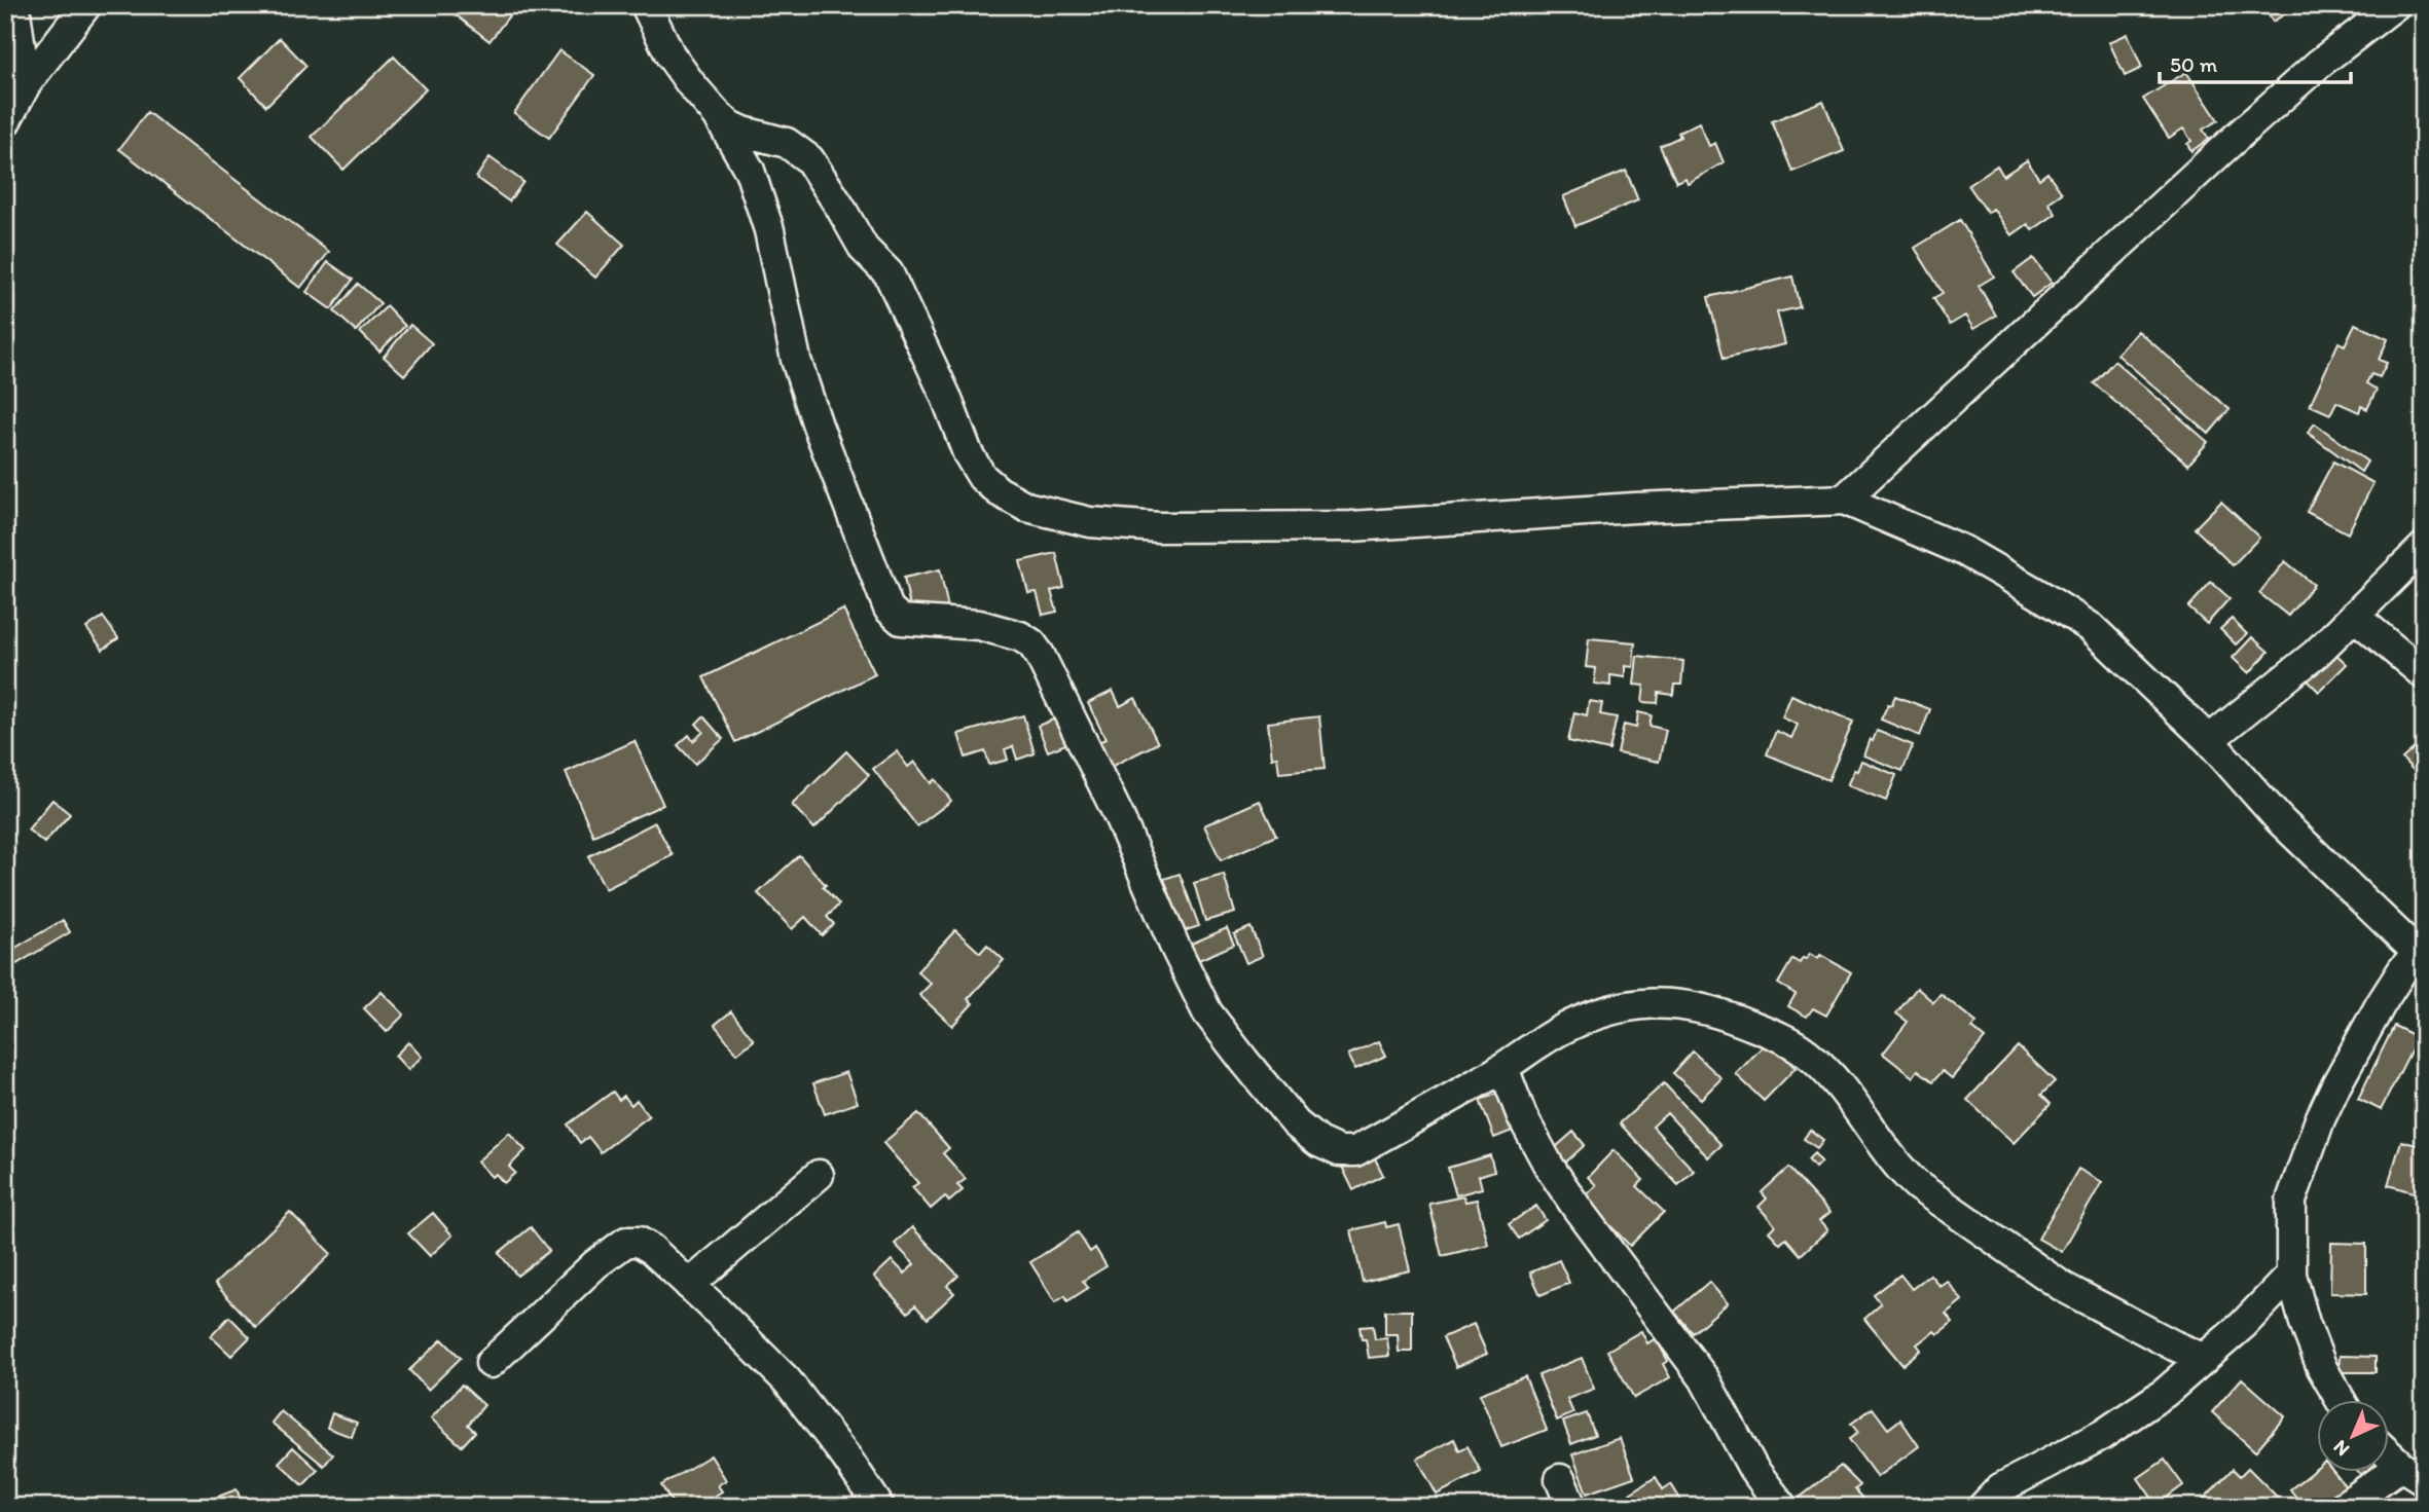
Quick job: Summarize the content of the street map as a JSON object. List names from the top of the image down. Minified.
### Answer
{"scale_bar":"50 m","north":"bottom left"}
